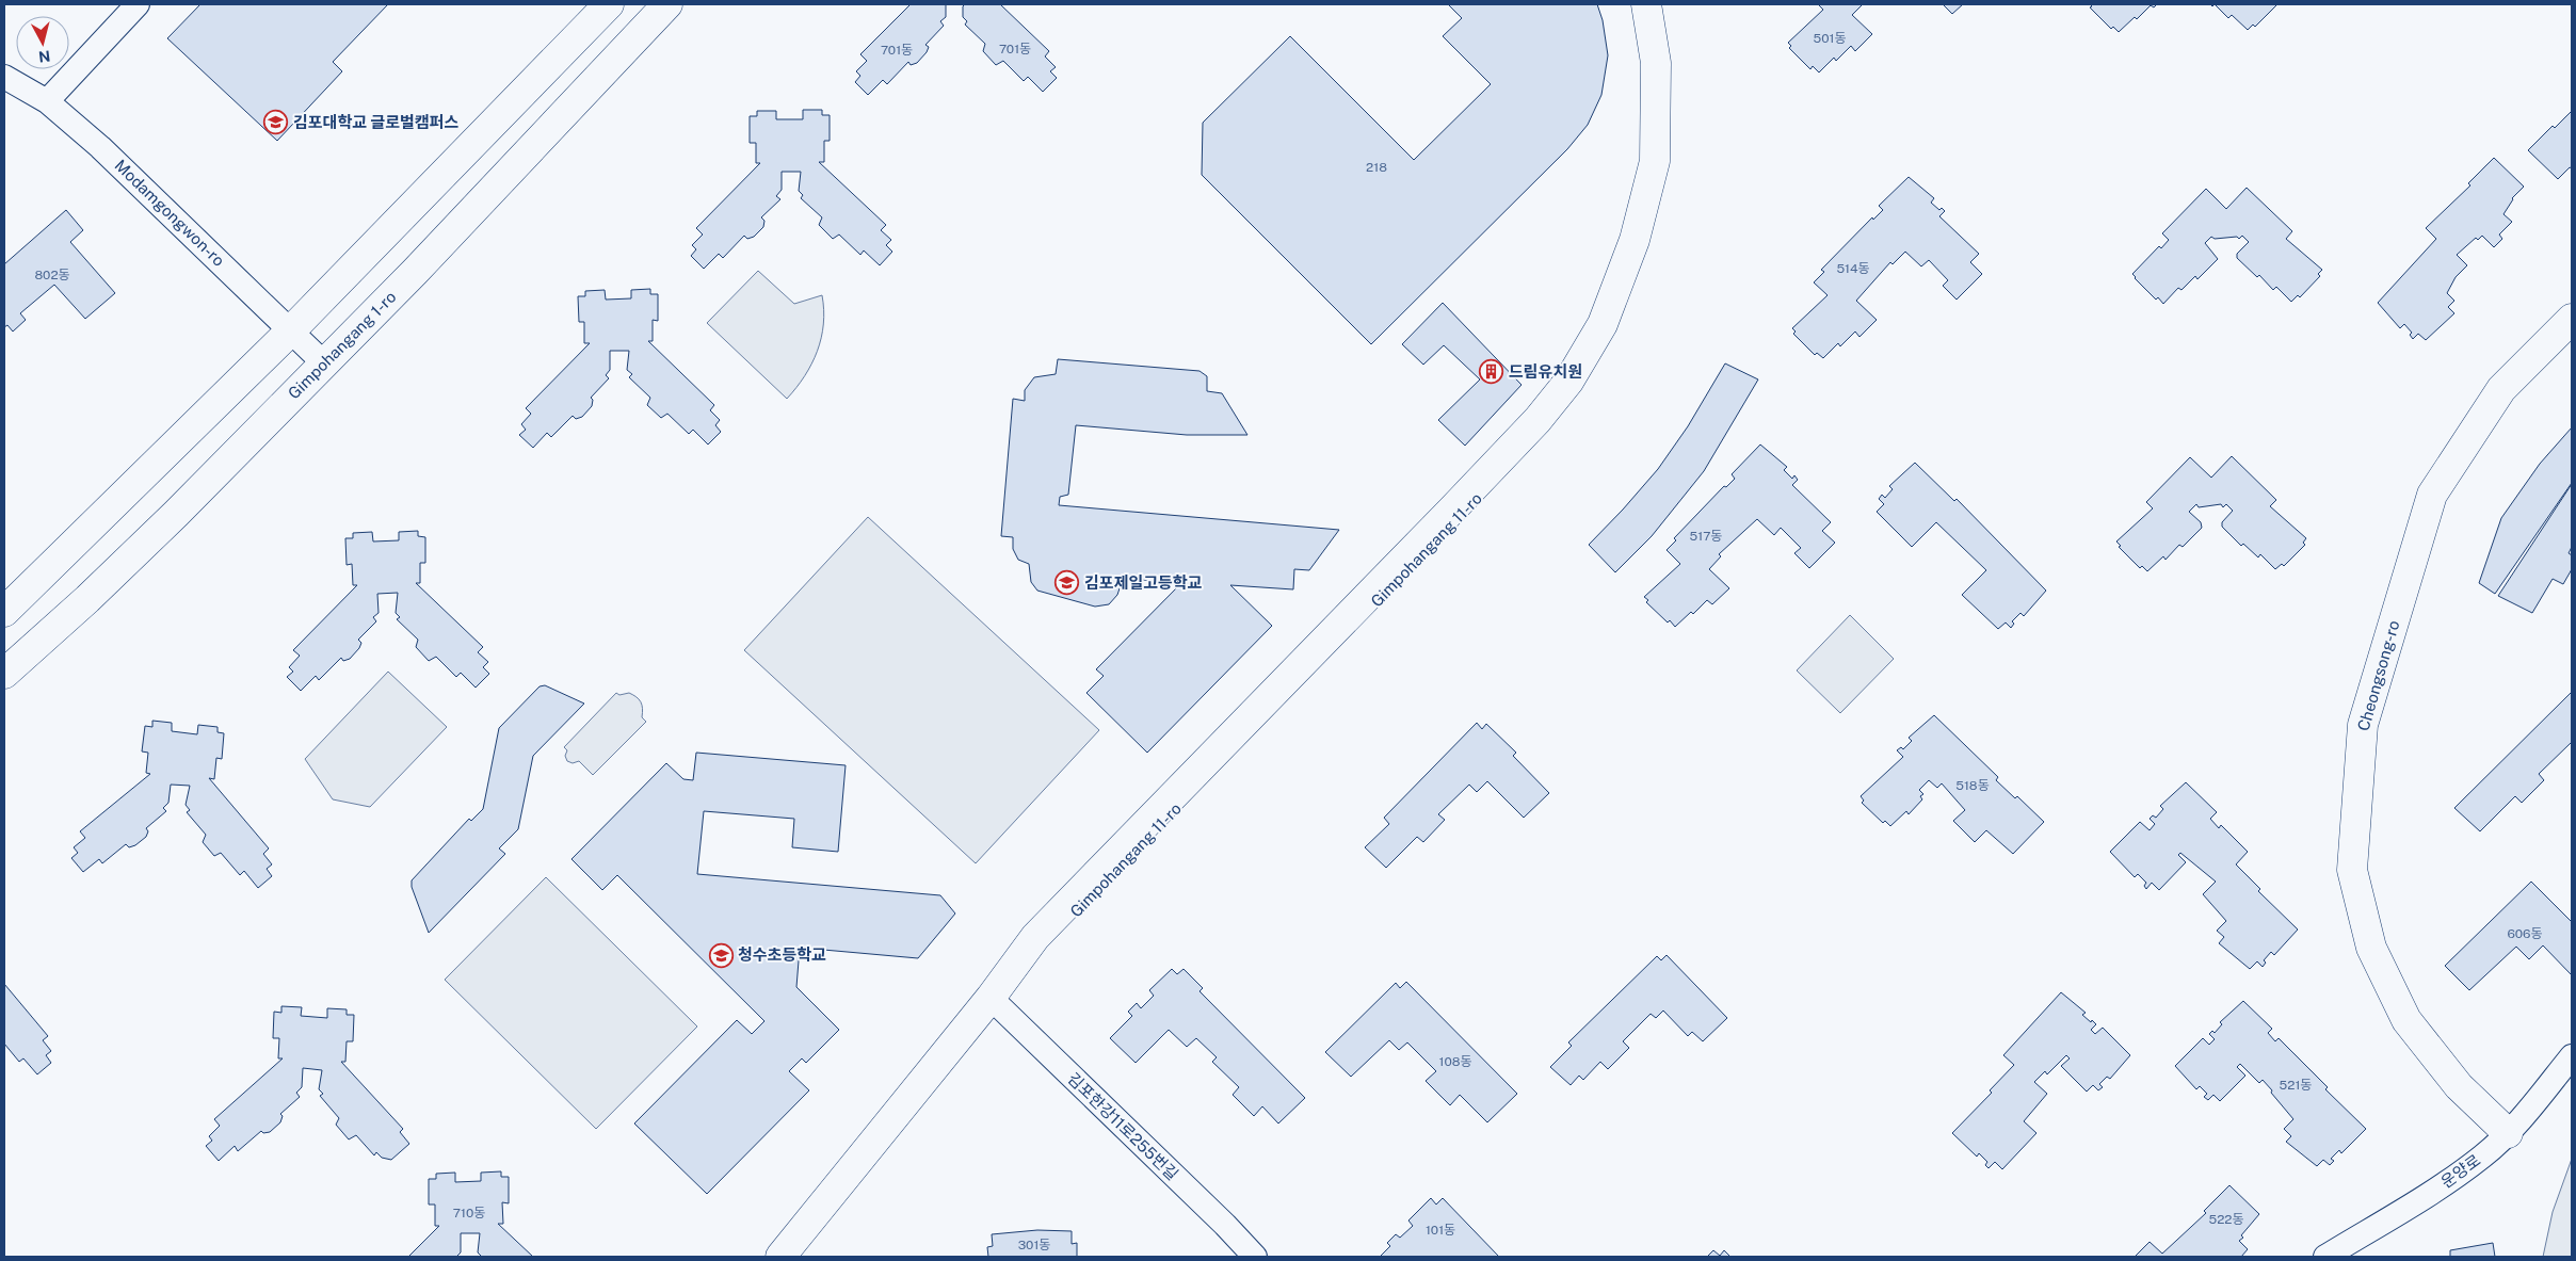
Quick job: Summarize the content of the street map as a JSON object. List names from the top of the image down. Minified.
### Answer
{"streets":{"street":["Modamgongwon-ro","Gimpohangang 1-ro","Gimpohangang 11-ro","Cheongsong-ro","김포한강11로255번길","운양로"]},"crossings":[["Modamgongwon-ro","Gimpohangang 1-ro"],["Gimpohangang 11-ro","김포한강11로255번길"],["Cheongsong-ro","운양로"]],"places":{"school or university":["김포대학교 글로벌캠퍼스","김포제일고등학교","청수초등학교"],"building":["드림유치원"]},"house_numbers":["501동","701동","701동","218","514동","802동","517동","518동","606동","108동","521동","710동","522동","101동","301동"],"north":"bottom"}
